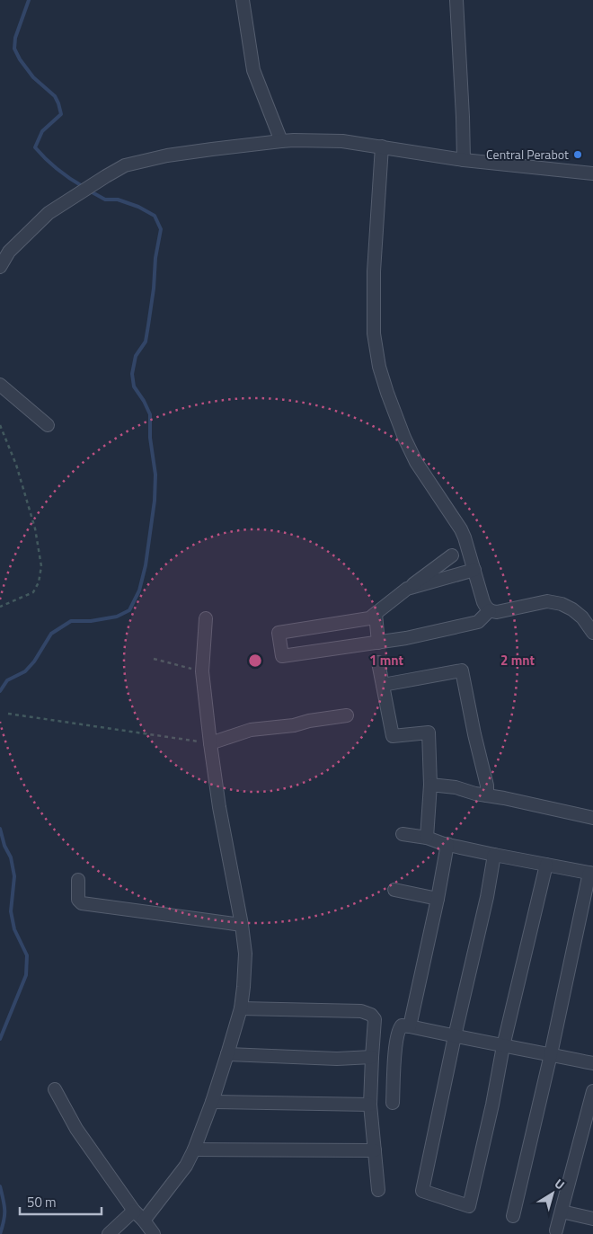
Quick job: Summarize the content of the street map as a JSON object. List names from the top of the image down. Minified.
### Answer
{"places":["Central Perabot"],"scale_bar":"50 m","north":"top right","rings":["1 mnt","2 mnt"]}
